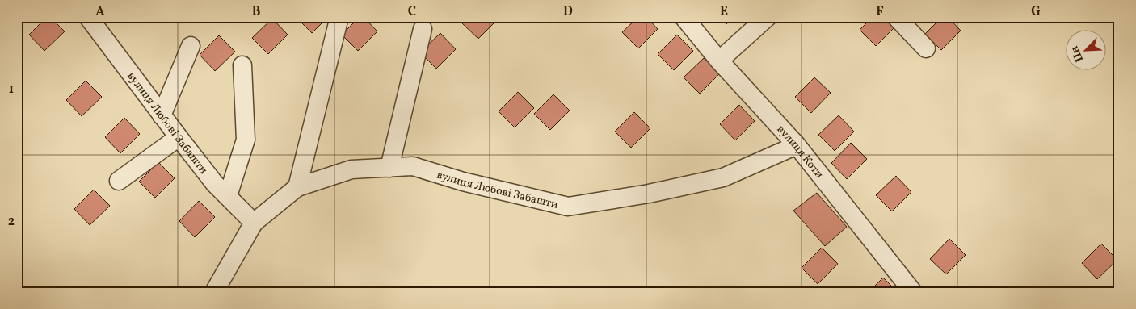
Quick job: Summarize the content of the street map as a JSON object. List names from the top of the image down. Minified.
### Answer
{"streets":{"street":["вулиця Любові Забашти","вулиця Коти"]},"crossings":[["вулиця Любові Забашти","вулиця Коти"]],"north":"bottom left","grid":{"columns":["A","B","C","D","E","F","G"],"rows":["1","2"]}}
